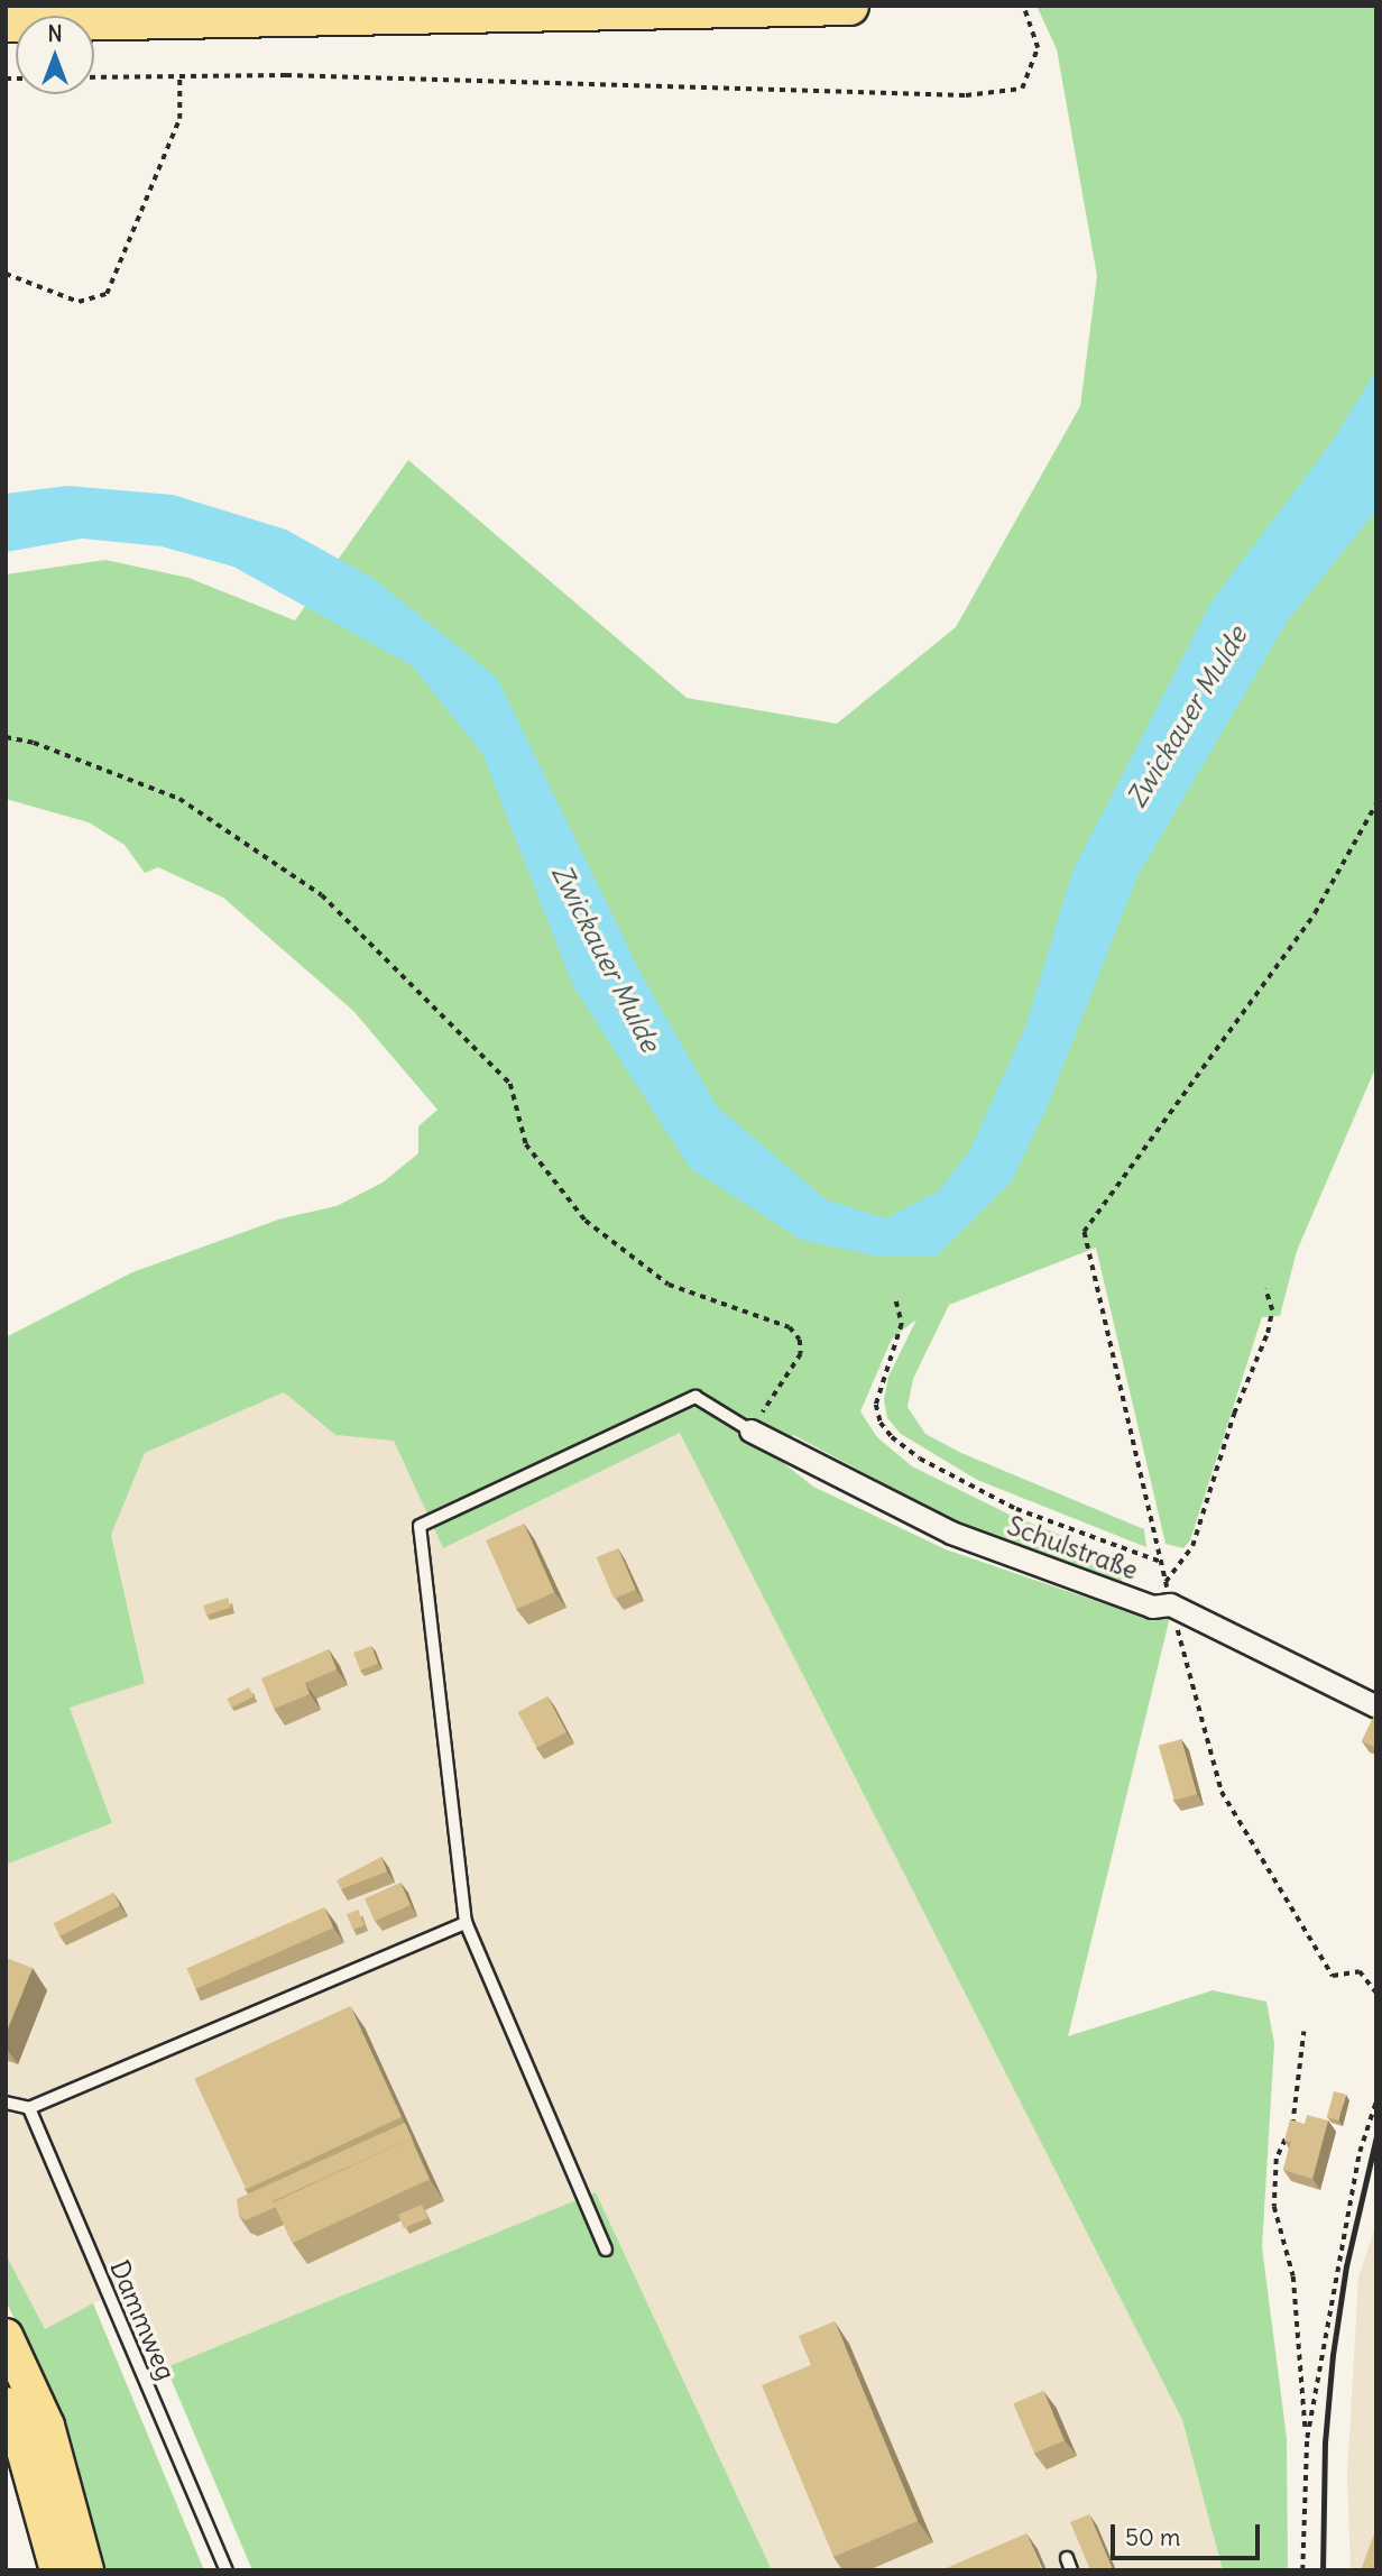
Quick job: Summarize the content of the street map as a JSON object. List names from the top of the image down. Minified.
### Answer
{"streets":{"street":["Schulstraße"],"lane":["Dammweg"]},"water":["Zwickauer Mulde"],"scale_bar":"50 m","north":"top"}
